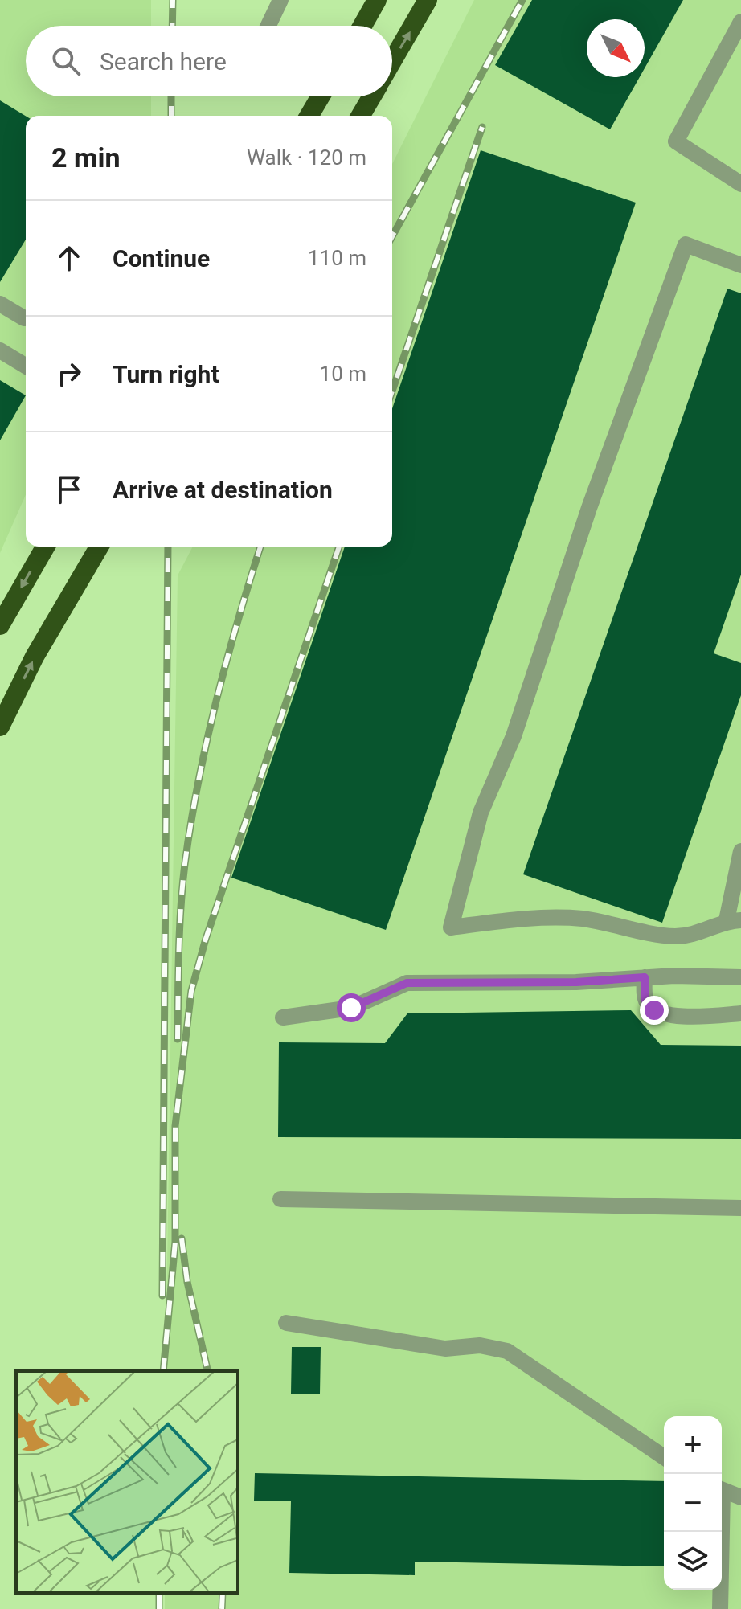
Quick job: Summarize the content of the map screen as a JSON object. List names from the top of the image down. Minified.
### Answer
{"north":"bottom right","page":{"search":"Search here","heading":["2 min","Walk · 120 m"],"list":[["Continue","110 m"],["Turn right","10 m"],"Arrive at destination"],"map_buttons":["+","−"]}}
